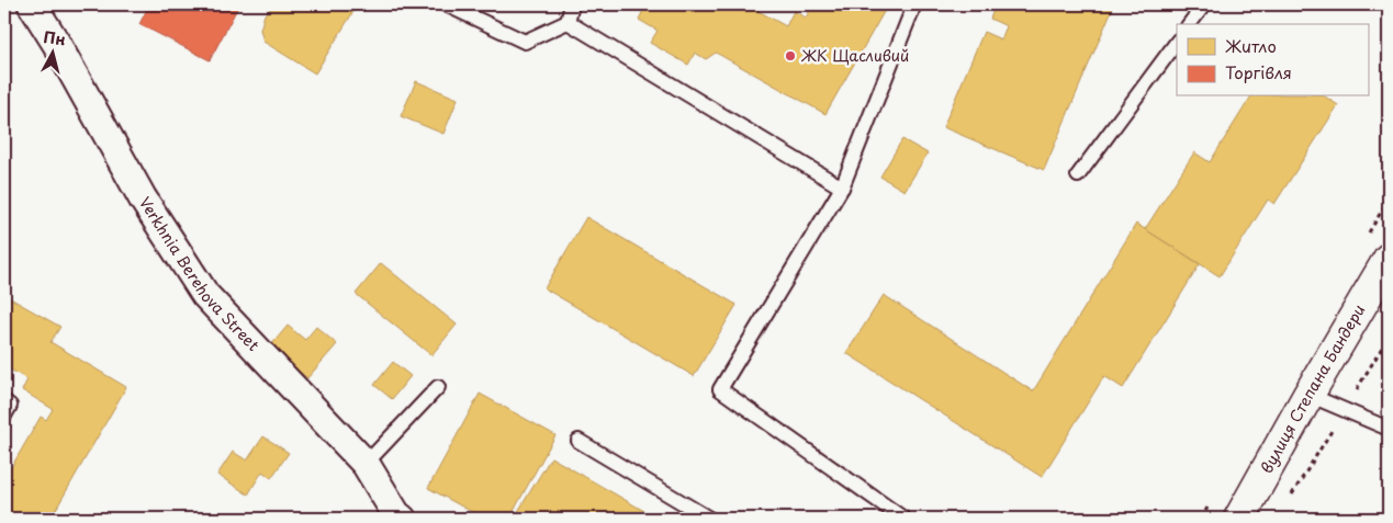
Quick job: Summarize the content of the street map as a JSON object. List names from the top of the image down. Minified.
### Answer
{"streets":{"main road":["вулиця Степана Бандери"],"street":["Verkhnia Berehova Street"]},"places":["ЖК Щасливий"],"legend":["Житло","Торгівля"],"north":"top"}
